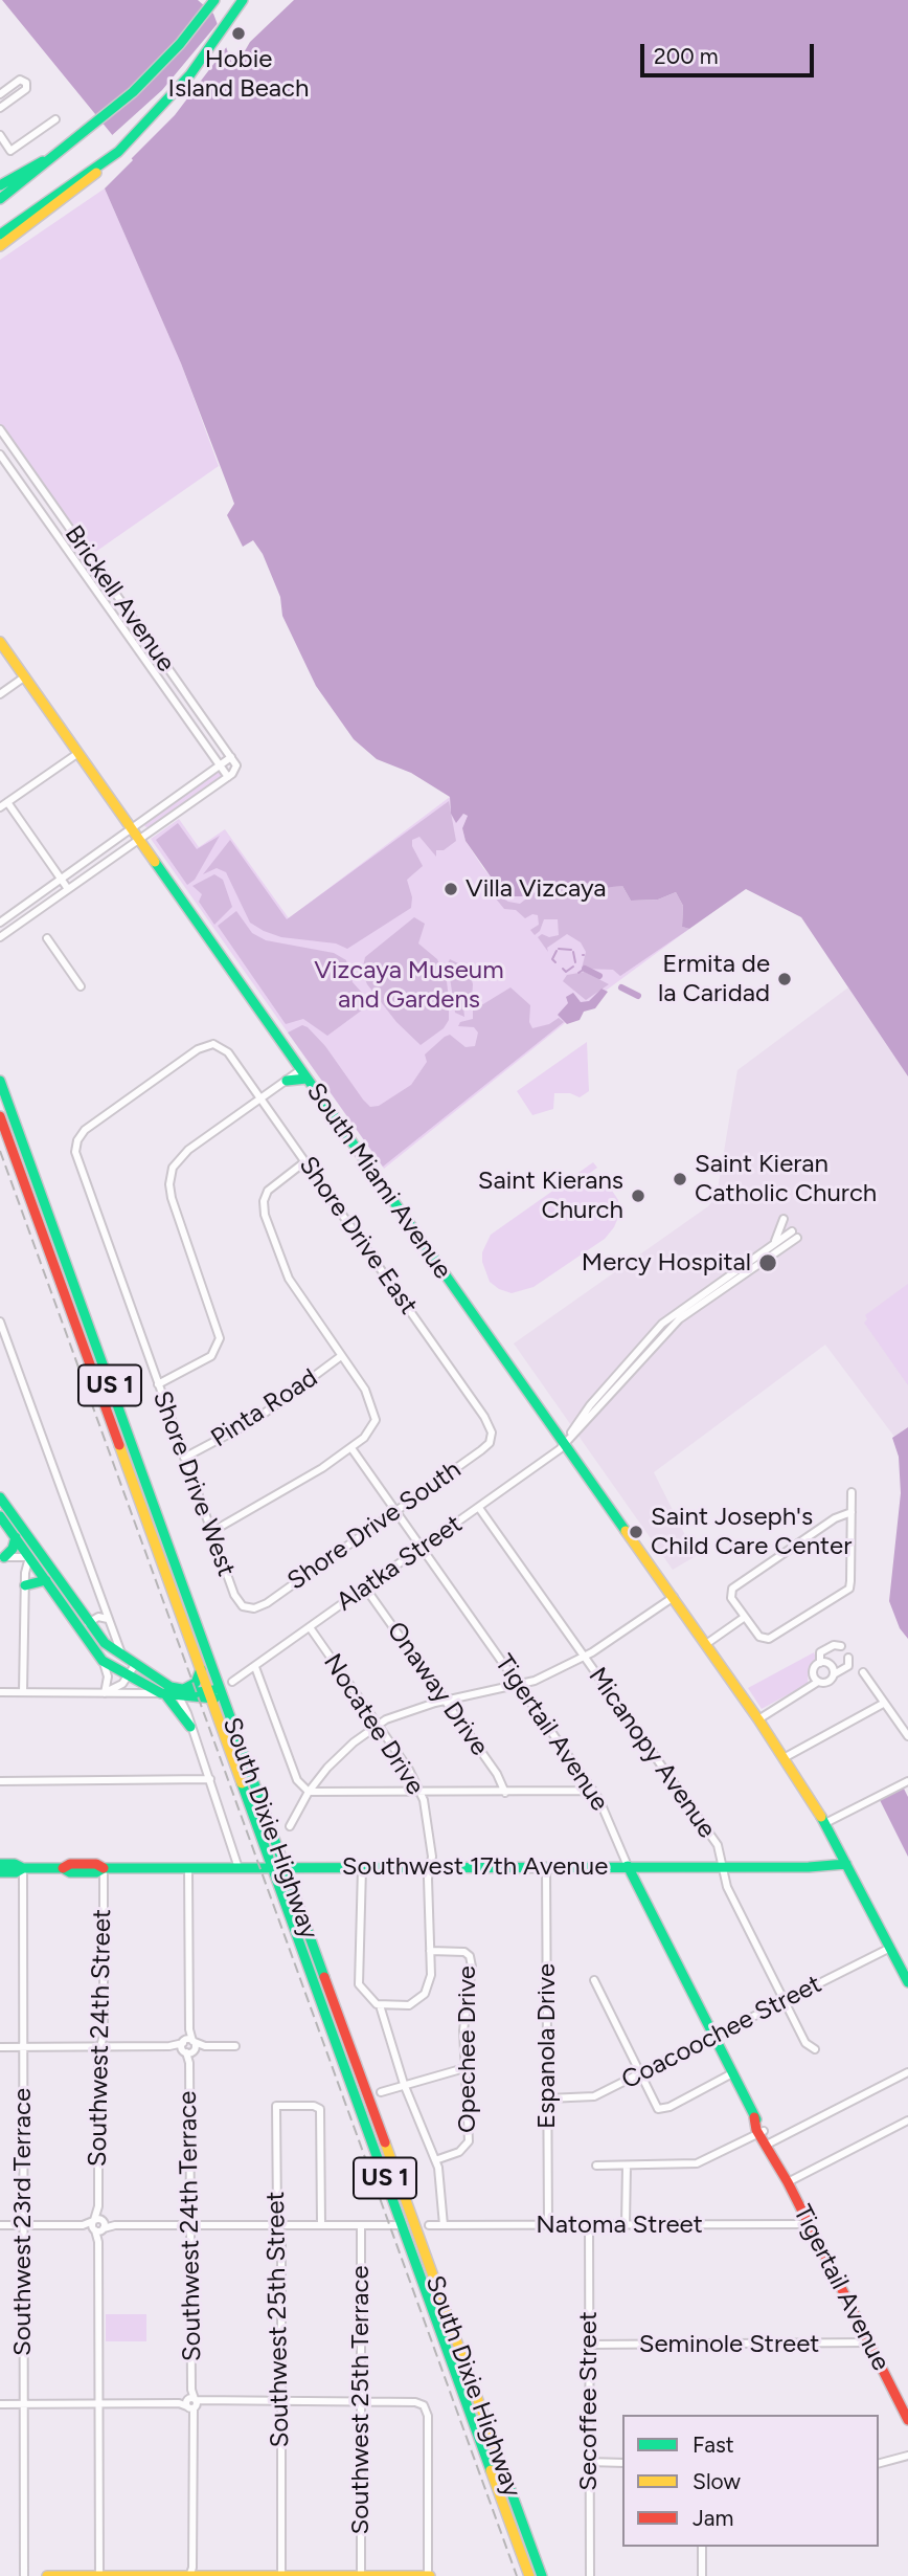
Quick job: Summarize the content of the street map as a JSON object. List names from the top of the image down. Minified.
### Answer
{"streets":{"main road":["South Miami Avenue","US 1","Tigertail Avenue","South Dixie Highway","Southwest 17th Avenue"],"street":["Brickell Avenue","Shore Drive East","Pinta Road","Shore Drive West","Shore Drive South","Alatka Street","Onaway Drive","Nocatee Drive","Micanopy Avenue","Coacoochee Street","Southwest 24th Street","Espanola Drive","Opechee Drive","Southwest 23rd Terrace","Natoma Street","Southwest 24th Terrace","Southwest 25th Street","Seminole Street","Southwest 25th Terrace","Secoffee Street"]},"crossings":[["South Miami Avenue","Alatka Street"],["South Miami Avenue","Southwest 17th Avenue"],["South Miami Avenue","Coacoochee Street"],["Shore Drive East","Shore Drive West"],["Shore Drive East","Shore Drive South"],["Pinta Road","Shore Drive West"],["Shore Drive West","Shore Drive South"],["Shore Drive South","Tigertail Avenue"],["Alatka Street","Onaway Drive"],["Alatka Street","Nocatee Drive"],["Alatka Street","Tigertail Avenue"],["Alatka Street","Micanopy Avenue"],["Nocatee Drive","Southwest 17th Avenue"],["Nocatee Drive","Opechee Drive"],["Tigertail Avenue","Southwest 17th Avenue"],["Tigertail Avenue","Coacoochee Street"],["Tigertail Avenue","Natoma Street"],["Tigertail Avenue","Seminole Street"],["Micanopy Avenue","Southwest 17th Avenue"],["Micanopy Avenue","Coacoochee Street"],["South Dixie Highway","Southwest 17th Avenue"],["Southwest 17th Avenue","Southwest 24th Street"],["Southwest 17th Avenue","Espanola Drive"],["Southwest 17th Avenue","Southwest 23rd Terrace"],["Coacoochee Street","Espanola Drive"],["Espanola Drive","Natoma Street"],["Natoma Street","Secoffee Street"],["Seminole Street","Secoffee Street"]],"parks":["Vizcaya Museum and Gardens"],"places":["Hobie Island Beach","Villa Vizcaya","Ermita de la Caridad","Saint Kieran Catholic Church","Saint Kierans Church","Mercy Hospital","Saint Joseph's Child Care Center"],"legend":["Fast","Slow","Jam"],"scale_bar":"200 m"}
